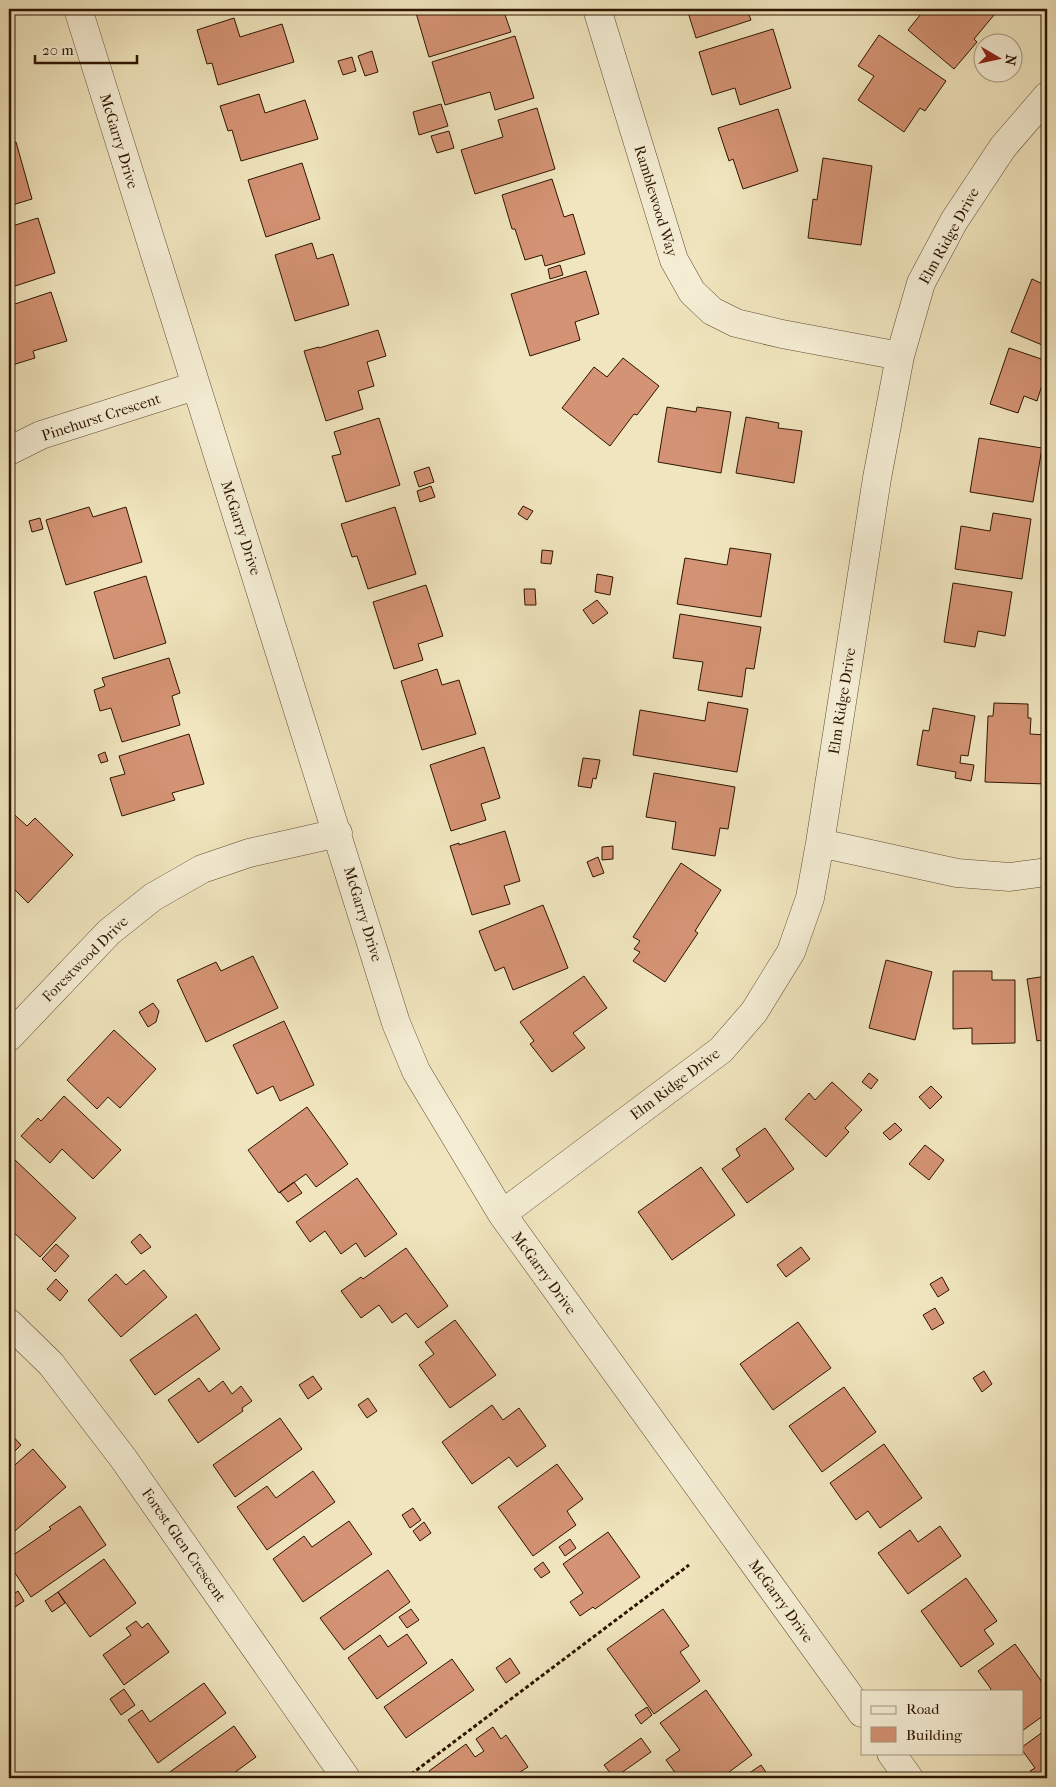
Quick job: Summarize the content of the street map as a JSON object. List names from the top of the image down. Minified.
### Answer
{"streets":{"street":["McGarry Drive","Ramblewood Way","Elm Ridge Drive","Pinehurst Crescent","Forestwood Drive","Forest Glen Crescent"]},"crossings":[["McGarry Drive","Elm Ridge Drive"],["McGarry Drive","Pinehurst Crescent"],["McGarry Drive","Forestwood Drive"],["Ramblewood Way","Elm Ridge Drive"]],"legend":["Road","Building"],"scale_bar":"20 m","north":"right"}
